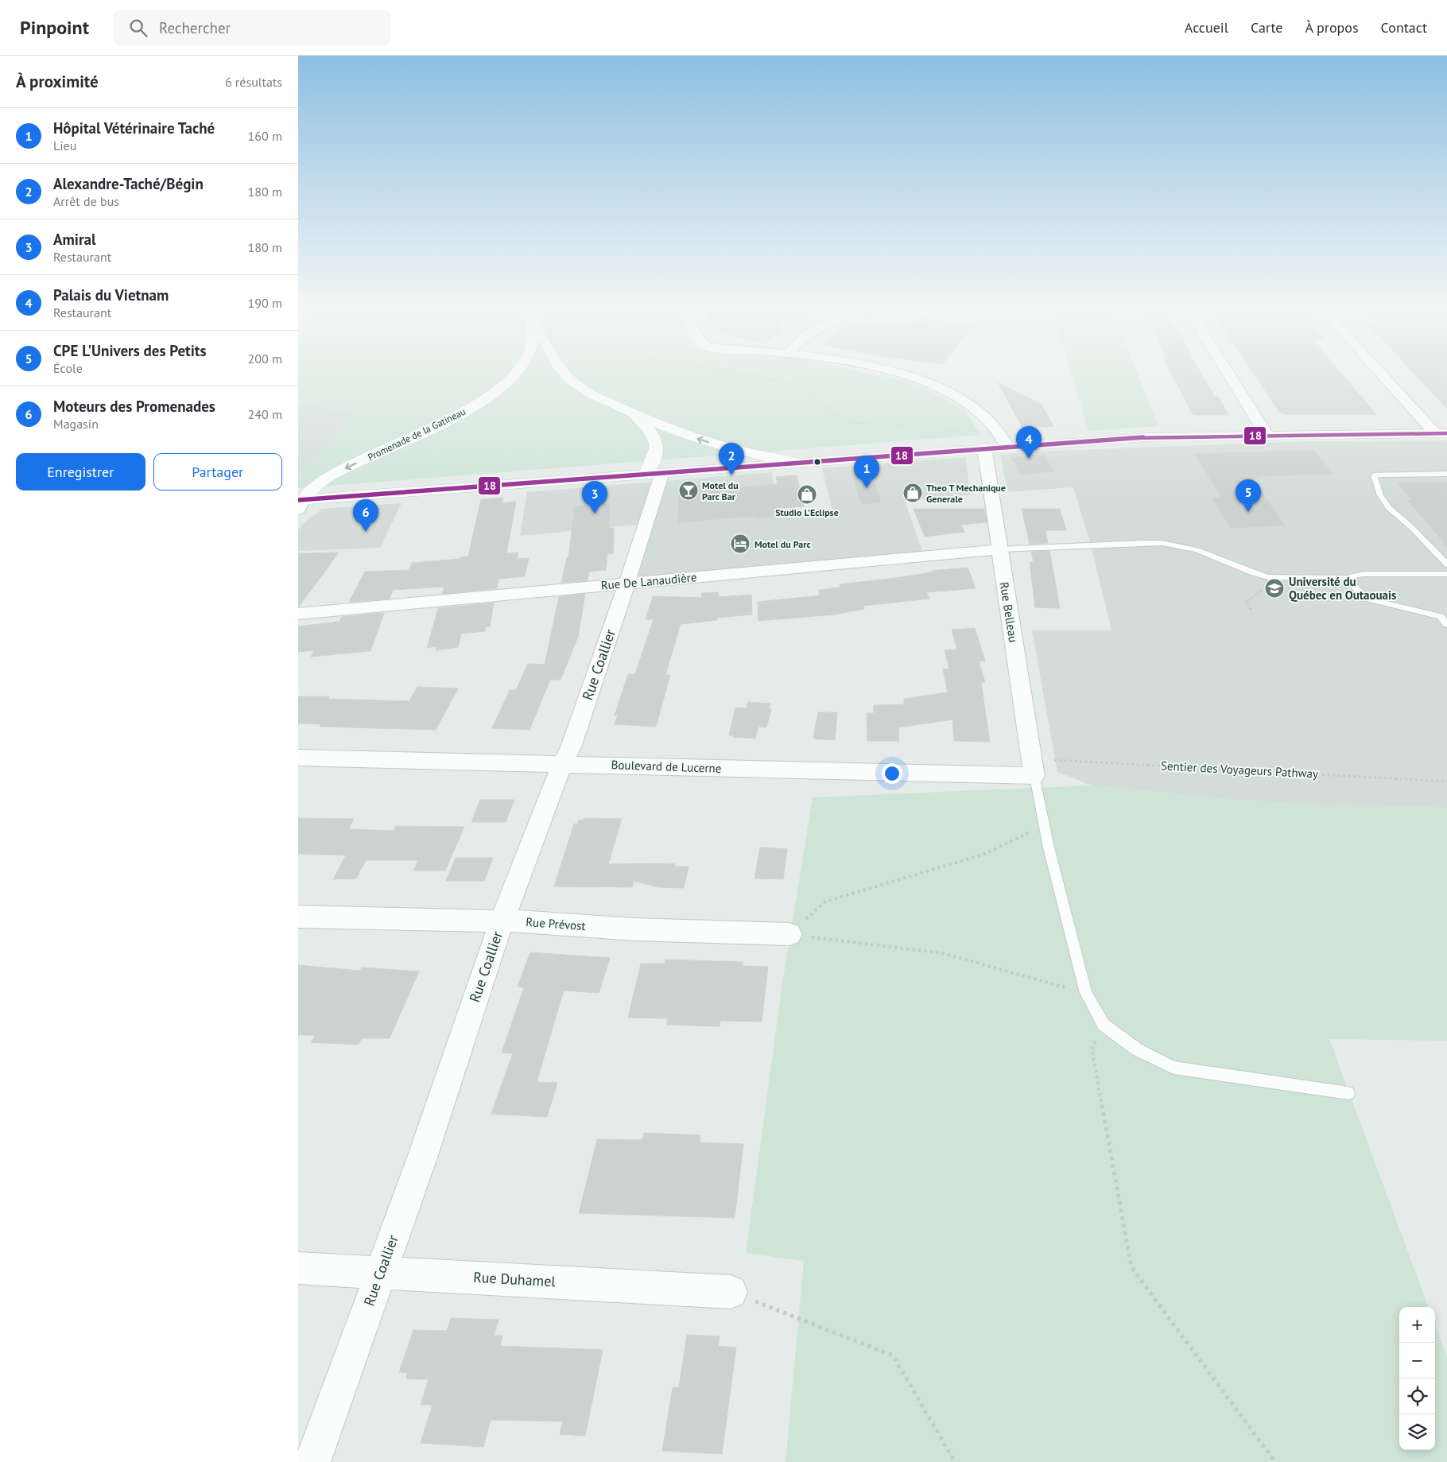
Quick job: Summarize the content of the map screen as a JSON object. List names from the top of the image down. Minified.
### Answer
{"streets":{"street":["Promenade de la Gatineau","Rue De Lanaudière","Rue Belleau","Rue Coallier","Boulevard de Lucerne","Rue Prévost","Rue Duhamel"],"path":["Sentier des Voyageurs Pathway"]},"crossings":[["Promenade de la Gatineau","Rue Coallier"],["Rue De Lanaudière","Rue Belleau"],["Rue De Lanaudière","Rue Coallier"],["Rue Belleau","Boulevard de Lucerne"],["Rue Belleau","Sentier des Voyageurs Pathway"],["Rue Coallier","Boulevard de Lucerne"],["Rue Coallier","Rue Prévost"],["Rue Coallier","Rue Duhamel"],["Boulevard de Lucerne","Sentier des Voyageurs Pathway"]],"places":{"bar":["Motel du Parc Bar"],"shop":["Theo T Mechanique Generale","Studio L'Eclipse"],"hotel":["Motel du Parc"],"school or university":["Université du Québec en Outaouais"]},"lines":["transit line 18"],"page":{"header":"Pinpoint","search":"Rechercher","nav":["Accueil","Carte","À propos","Contact"],"heading":["À proximité","6 résultats"],"list":[{"mark":"1","name":"Hôpital Vétérinaire Taché","note":"Lieu","value":"160 m"},{"mark":"2","name":"Alexandre-Taché/Bégin","note":"Arrêt de bus","value":"180 m"},{"mark":"3","name":"Amiral","note":"Restaurant","value":"180 m"},{"mark":"4","name":"Palais du Vietnam","note":"Restaurant","value":"190 m"},{"mark":"5","name":"CPE L'Univers des Petits","note":"École","value":"200 m"},{"mark":"6","name":"Moteurs des Promenades","note":"Magasin","value":"240 m"}],"pins":["4","2","1","5","3","6"],"buttons":["Enregistrer","Partager"],"map_buttons":["+","−"]}}
